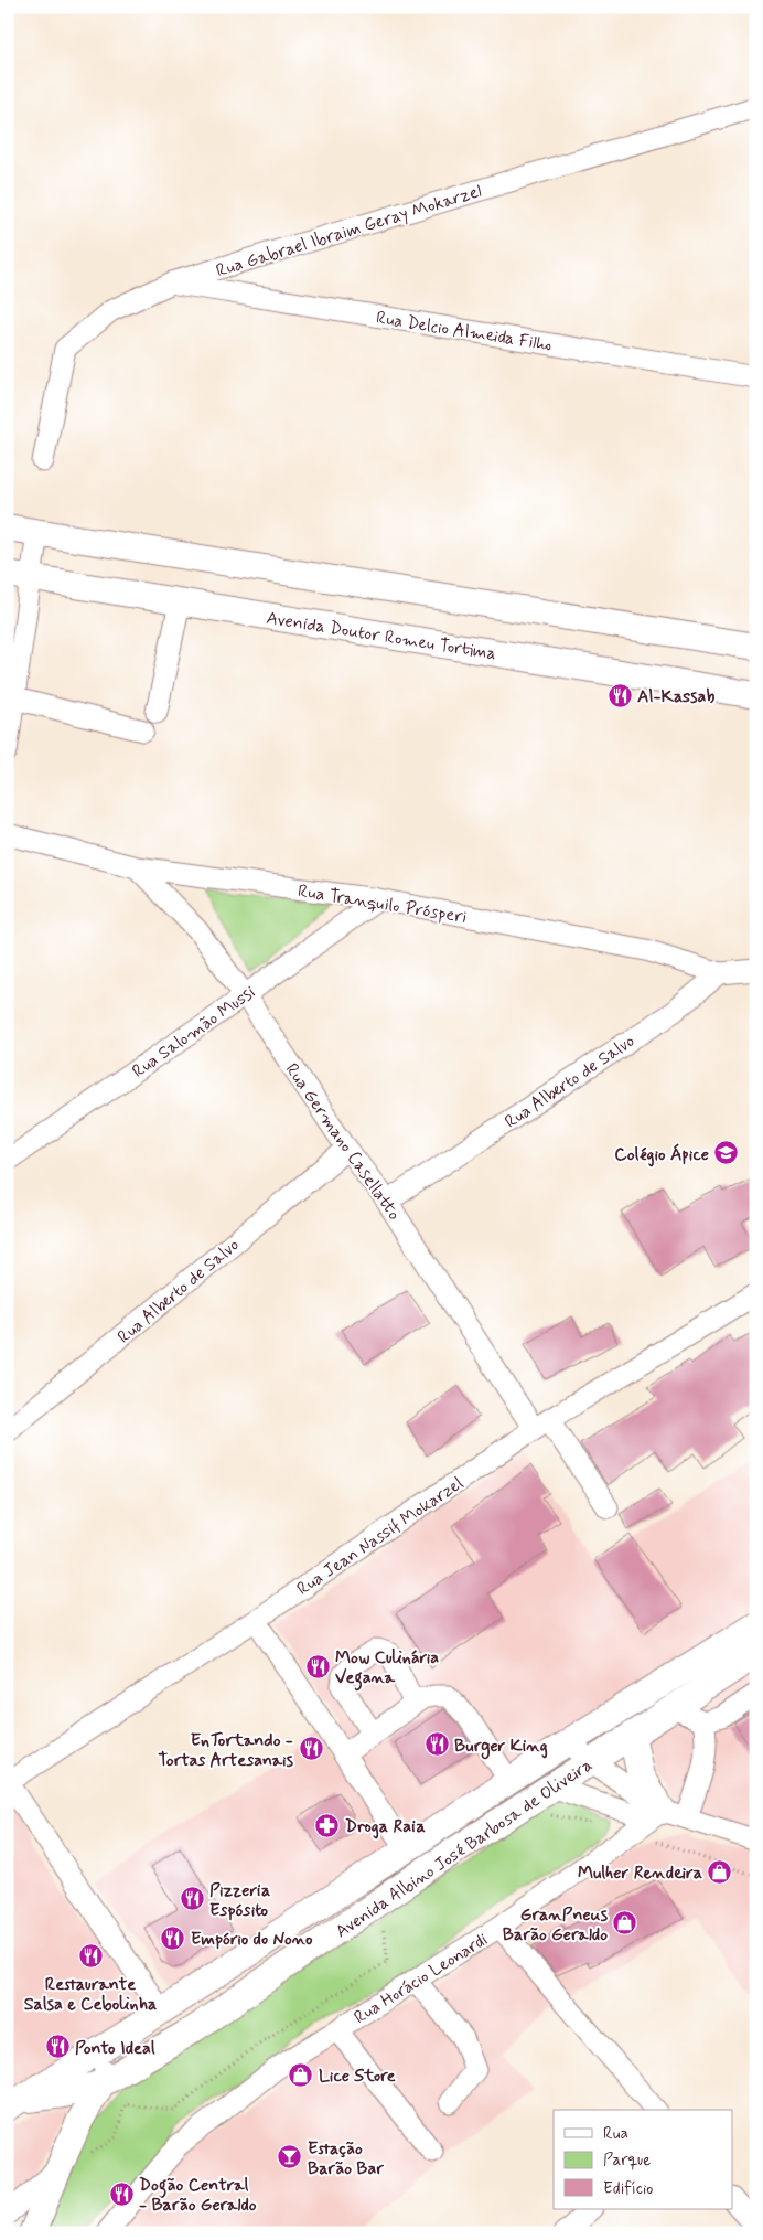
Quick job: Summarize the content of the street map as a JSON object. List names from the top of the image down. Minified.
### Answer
{"streets":{"main road":["Avenida Doutor Romeu Tortima","Avenida Albino José Barbosa de Oliveira"],"street":["Rua Gabrael Ibraim Geray Mokarzel","Rua Delcio Almeida Filho","Rua Tranquilo Prósperi","Rua Salomão Mussi","Rua Alberto de Salvo","Rua Germano Casellatto","Rua Jean Nassif Mokarzel","Rua Horácio Leonardi"]},"crossings":[["Rua Gabrael Ibraim Geray Mokarzel","Rua Delcio Almeida Filho"],["Rua Tranquilo Prósperi","Rua Salomão Mussi"],["Rua Tranquilo Prósperi","Rua Alberto de Salvo"],["Rua Tranquilo Prósperi","Rua Germano Casellatto"],["Rua Salomão Mussi","Rua Germano Casellatto"],["Rua Alberto de Salvo","Rua Germano Casellatto"],["Rua Germano Casellatto","Rua Jean Nassif Mokarzel"]],"places":{"restaurant":["Al-Kassab","Mow Culinária Vegana","Burger King","EnTortando - Tortas Artesanais","Pizzeria Espósito","Empório do Nono","Restaurante Salsa e Cebolinha","Ponto Ideal","Dogão Central - Barão Geraldo"],"school or university":["Colégio Ápice"],"pharmacy":["Droga Raia"],"shop":["Mulher Rendeira","GranPneus Barão Geraldo","Lice Store"],"bar":["Estação Barão Bar"]},"legend":["Rua","Parque","Edifício"]}
